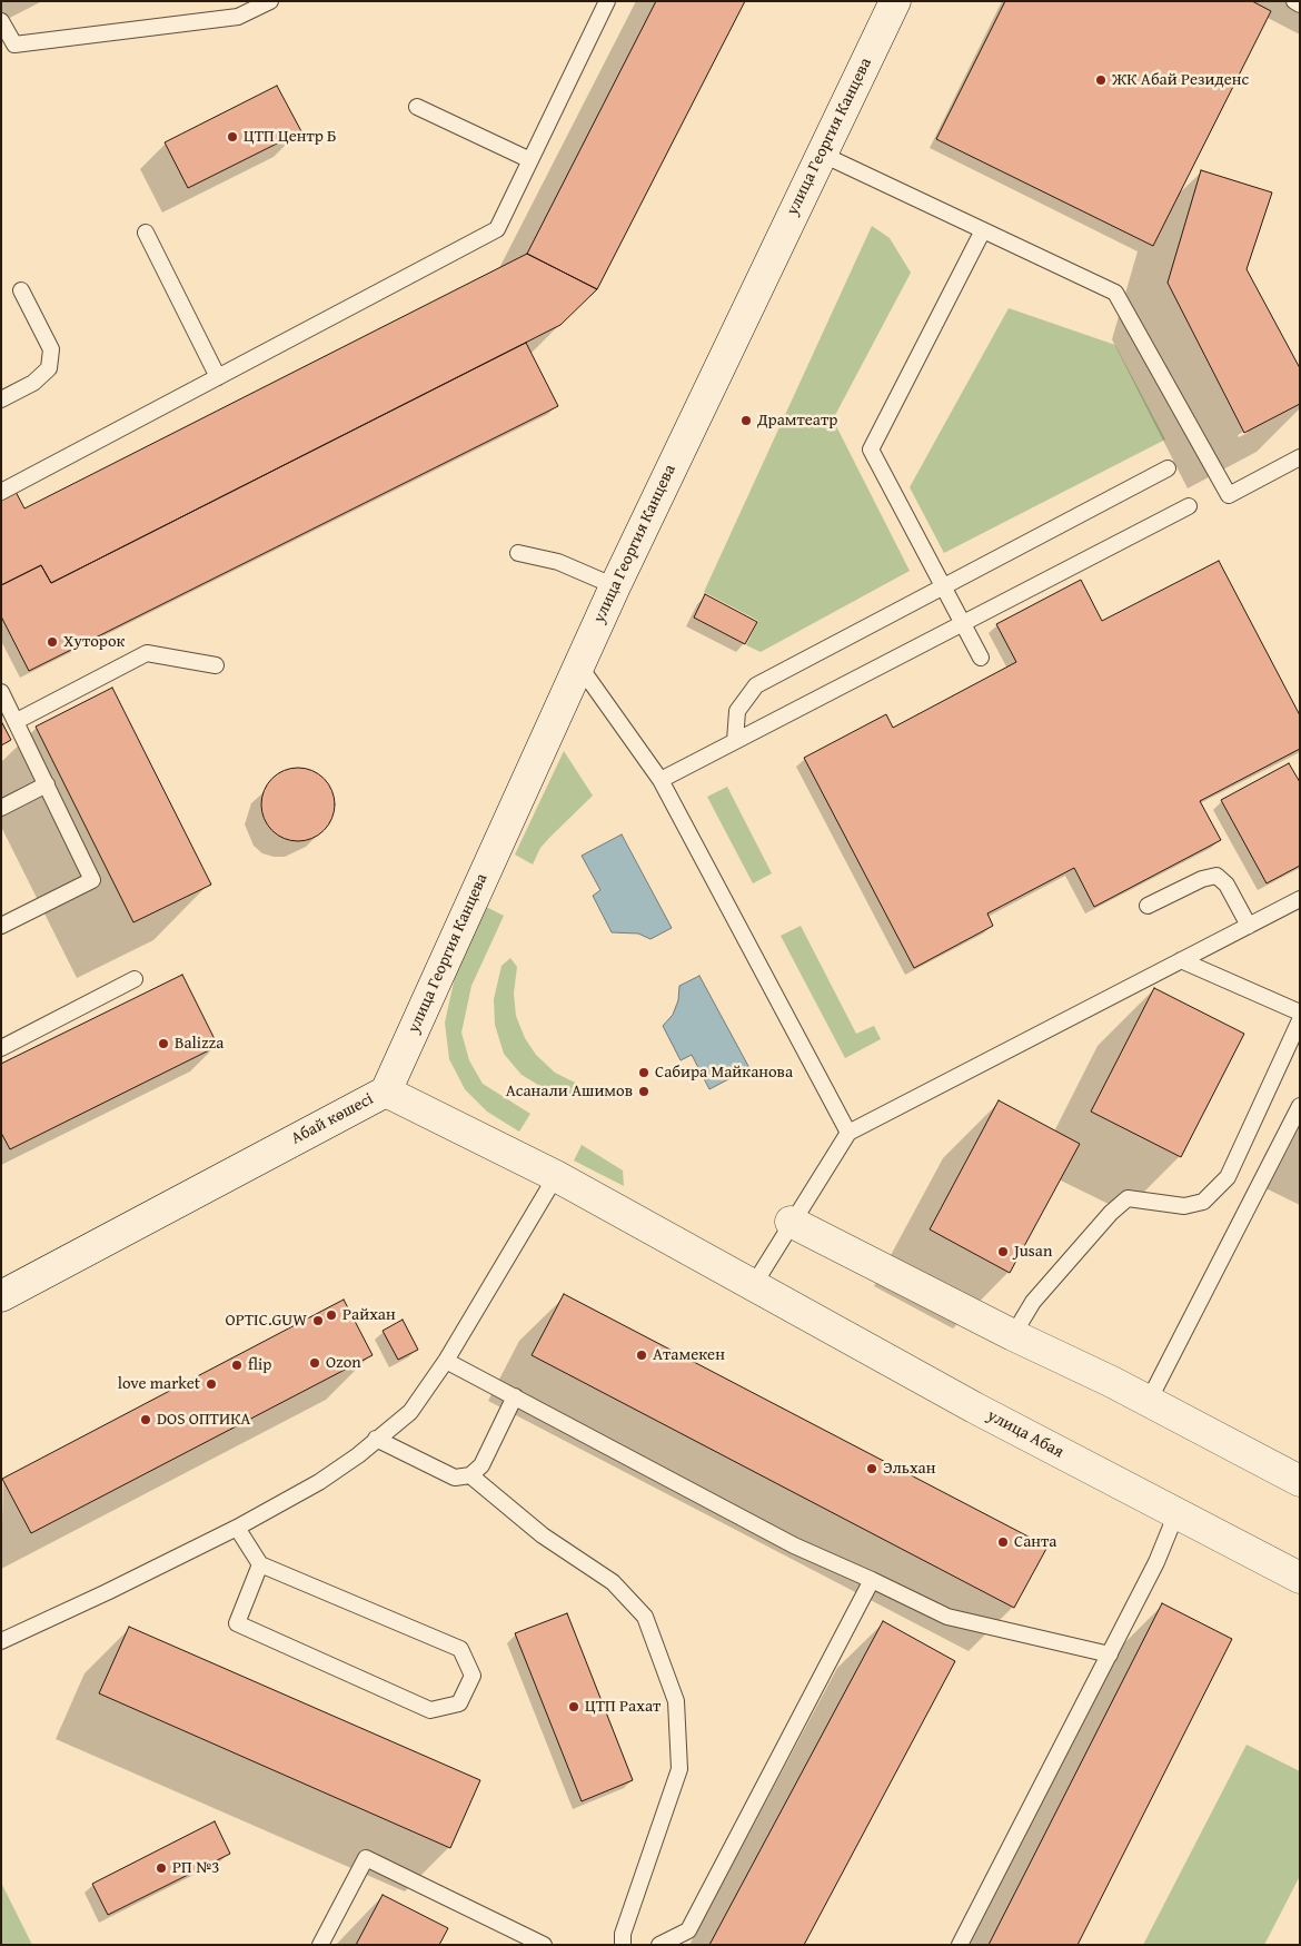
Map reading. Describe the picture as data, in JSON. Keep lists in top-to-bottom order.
{
  "streets": {
    "street": ["улица Георгия Канцева", "Абай көшесі", "улица Абая"]
  },
  "crossings": [
    ["улица Георгия Канцева", "Абай көшесі"],
    ["Абай көшесі", "улица Абая"]
  ],
  "places": [
    "ЖК Абай Резиденс",
    "ЦТП Центр Б",
    "Драмтеатр",
    "Хуторок",
    "Balizza",
    "Сабира Майканова",
    "Асанали Ашимов",
    "Jusan",
    "Райхан",
    "OPTIC.GUW",
    "Атамекен",
    "Ozon",
    "flip",
    "love market",
    "DOS ОПТИКА",
    "Эльхан",
    "Санта",
    "ЦТП Рахат",
    "РП №3"
  ]
}
